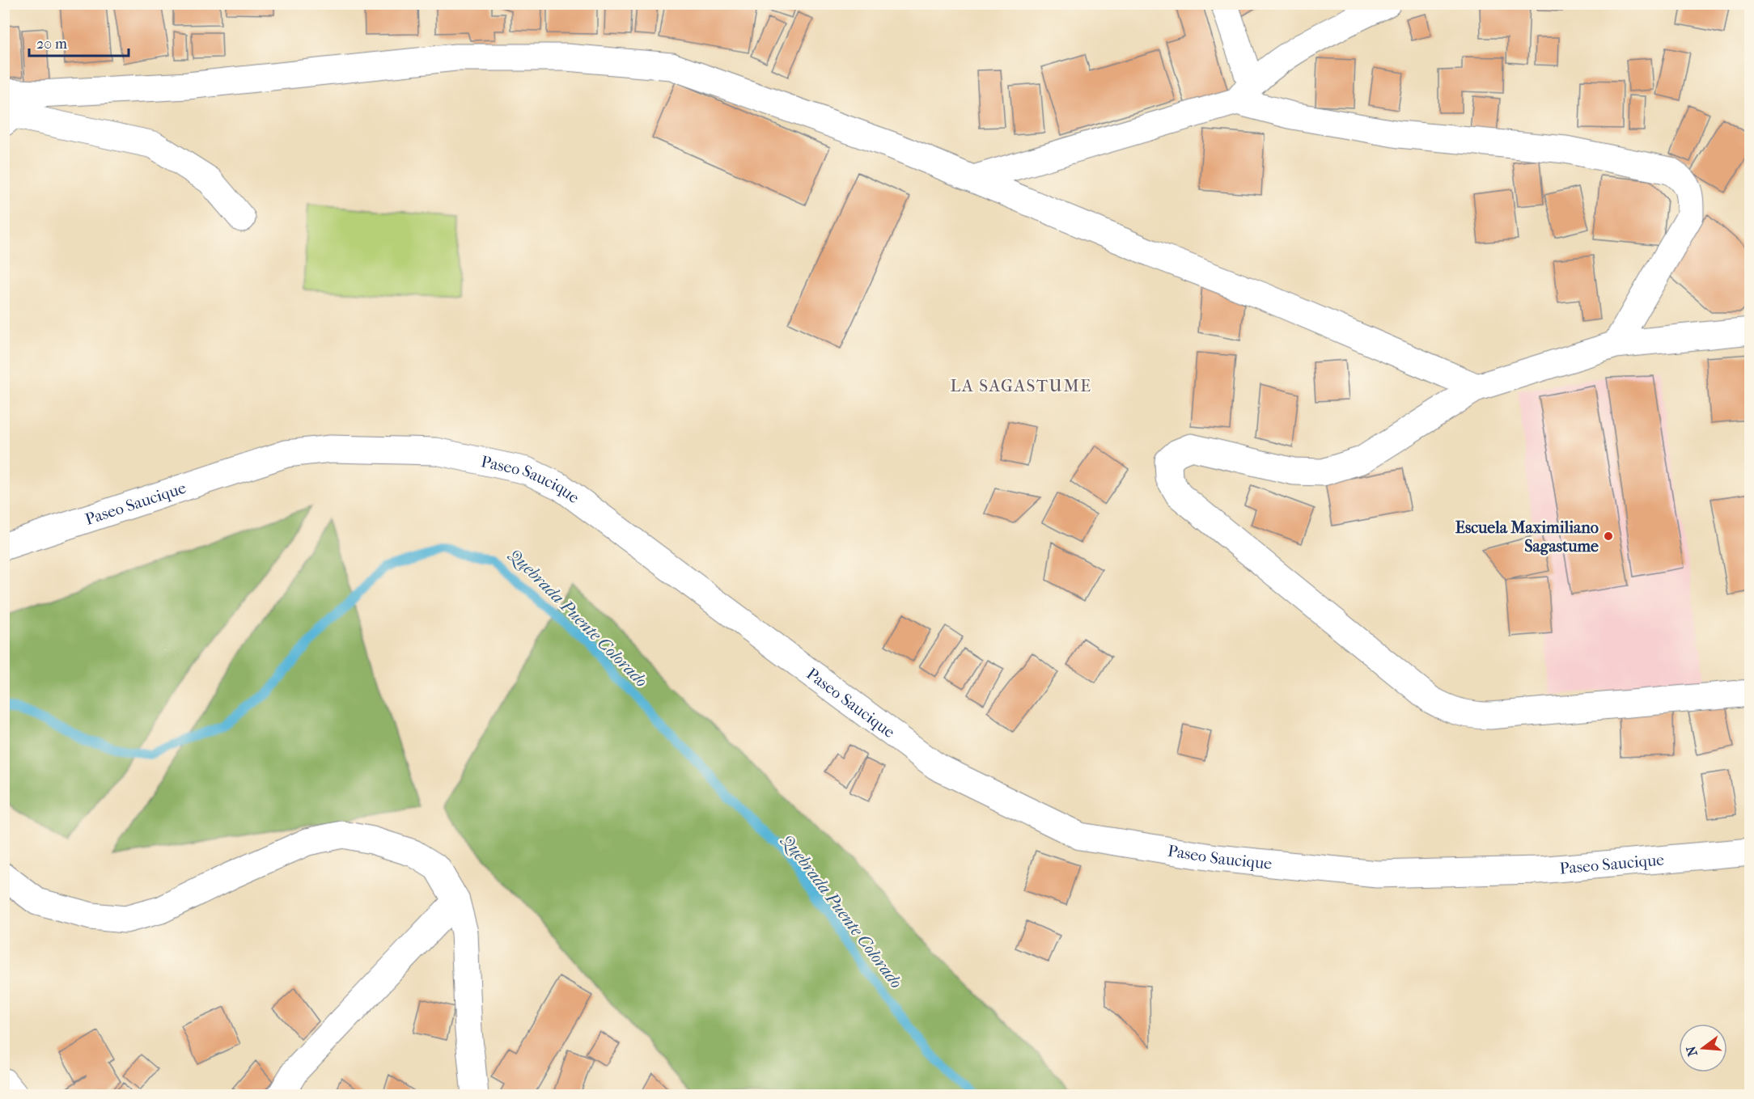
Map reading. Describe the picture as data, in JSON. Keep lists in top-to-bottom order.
{
  "streets": {
    "street": ["Paseo Saucique"]
  },
  "districts": ["LA SAGASTUME"],
  "water": ["Quebrada Puente Colorado"],
  "places": ["Escuela Maximiliano Sagastume"],
  "scale_bar": "20 m",
  "north": "left"
}
